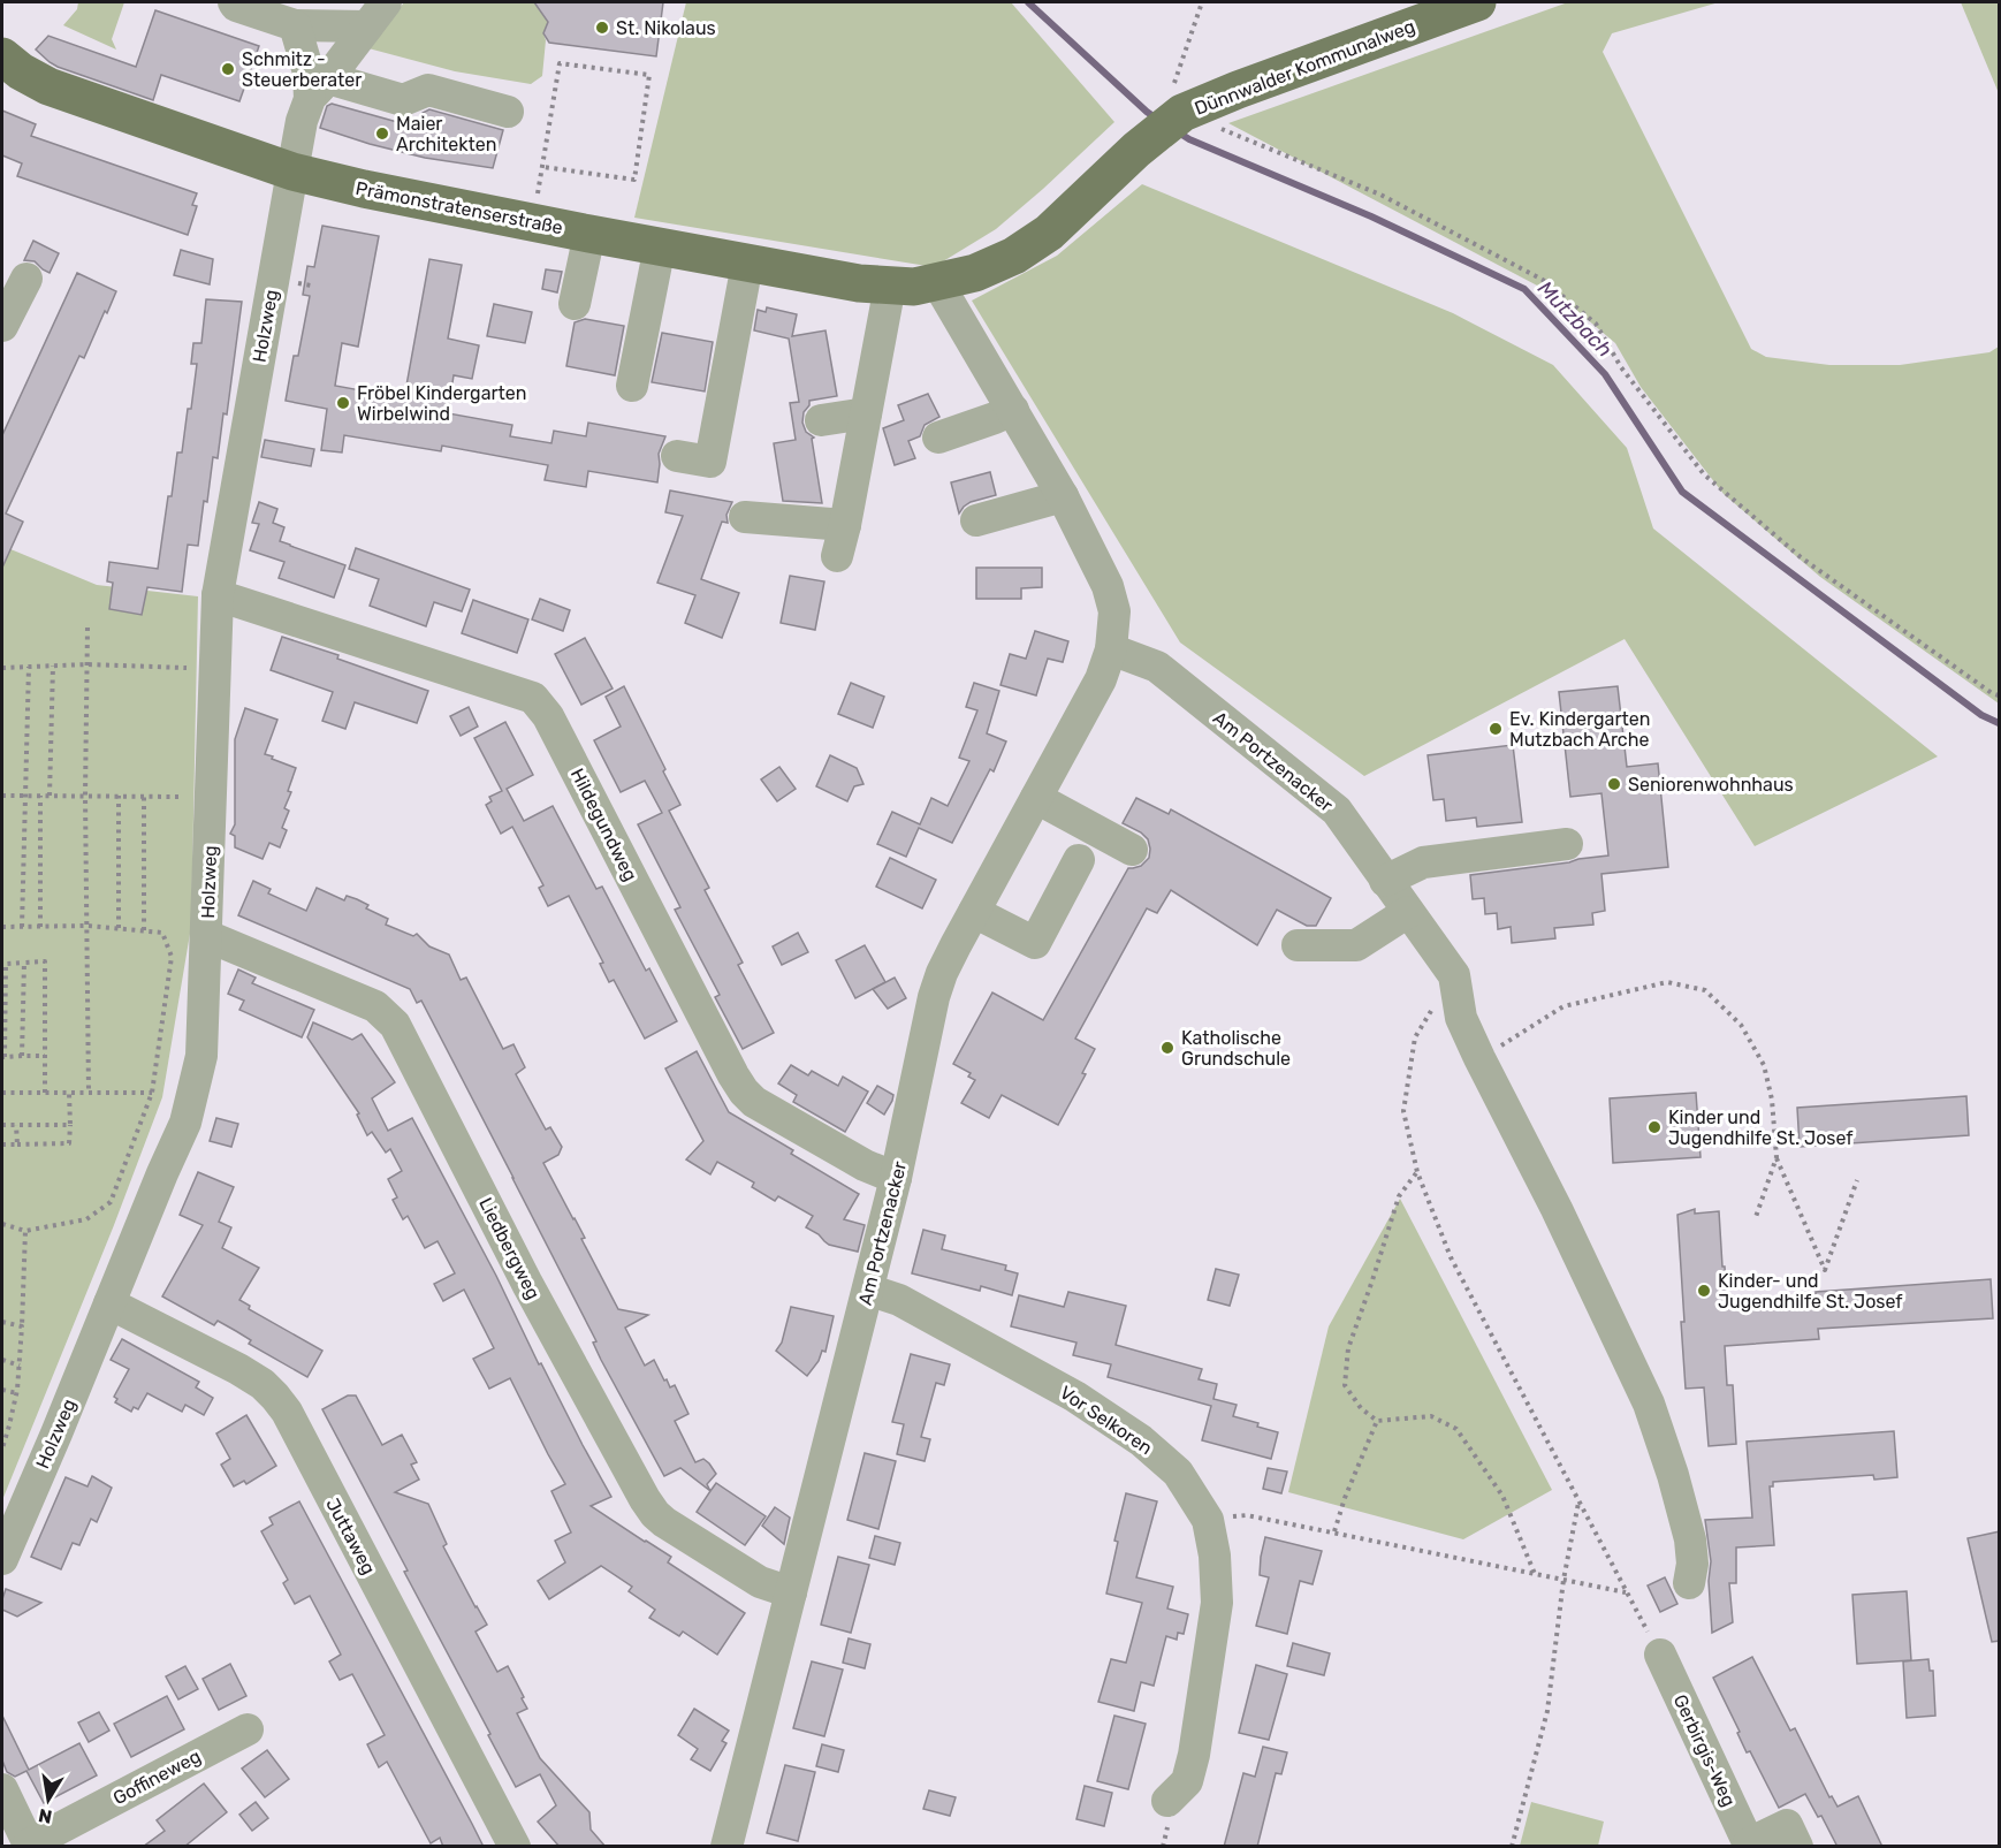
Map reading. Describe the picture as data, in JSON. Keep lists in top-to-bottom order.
{
  "streets": {
    "main road": ["Dünnwalder Kommunalweg", "Prämonstratenserstraße"],
    "street": [
      "Holzweg",
      "Am Portzenacker",
      "Hildegundweg",
      "Liedbergweg",
      "Vor Selkoren",
      "Juttaweg",
      "Gerbirgis-Weg",
      "Goffineweg"
    ]
  },
  "crossings": [
    ["Dünnwalder Kommunalweg", "Prämonstratenserstraße"],
    ["Dünnwalder Kommunalweg", "Am Portzenacker"],
    ["Prämonstratenserstraße", "Holzweg"],
    ["Prämonstratenserstraße", "Am Portzenacker"],
    ["Holzweg", "Hildegundweg"],
    ["Holzweg", "Liedbergweg"],
    ["Holzweg", "Juttaweg"],
    ["Am Portzenacker", "Hildegundweg"],
    ["Am Portzenacker", "Liedbergweg"],
    ["Am Portzenacker", "Vor Selkoren"]
  ],
  "water": ["Mutzbach"],
  "places": [
    "St. Nikolaus",
    "Schmitz - Steuerberater",
    "Maier Architekten",
    "Fröbel Kindergarten Wirbelwind",
    "Ev. Kindergarten Mutzbach Arche",
    "Seniorenwohnhaus",
    "Katholische Grundschule",
    "Kinder und Jugendhilfe St. Josef",
    "Kinder- und Jugendhilfe St. Josef"
  ],
  "north": "bottom"
}
